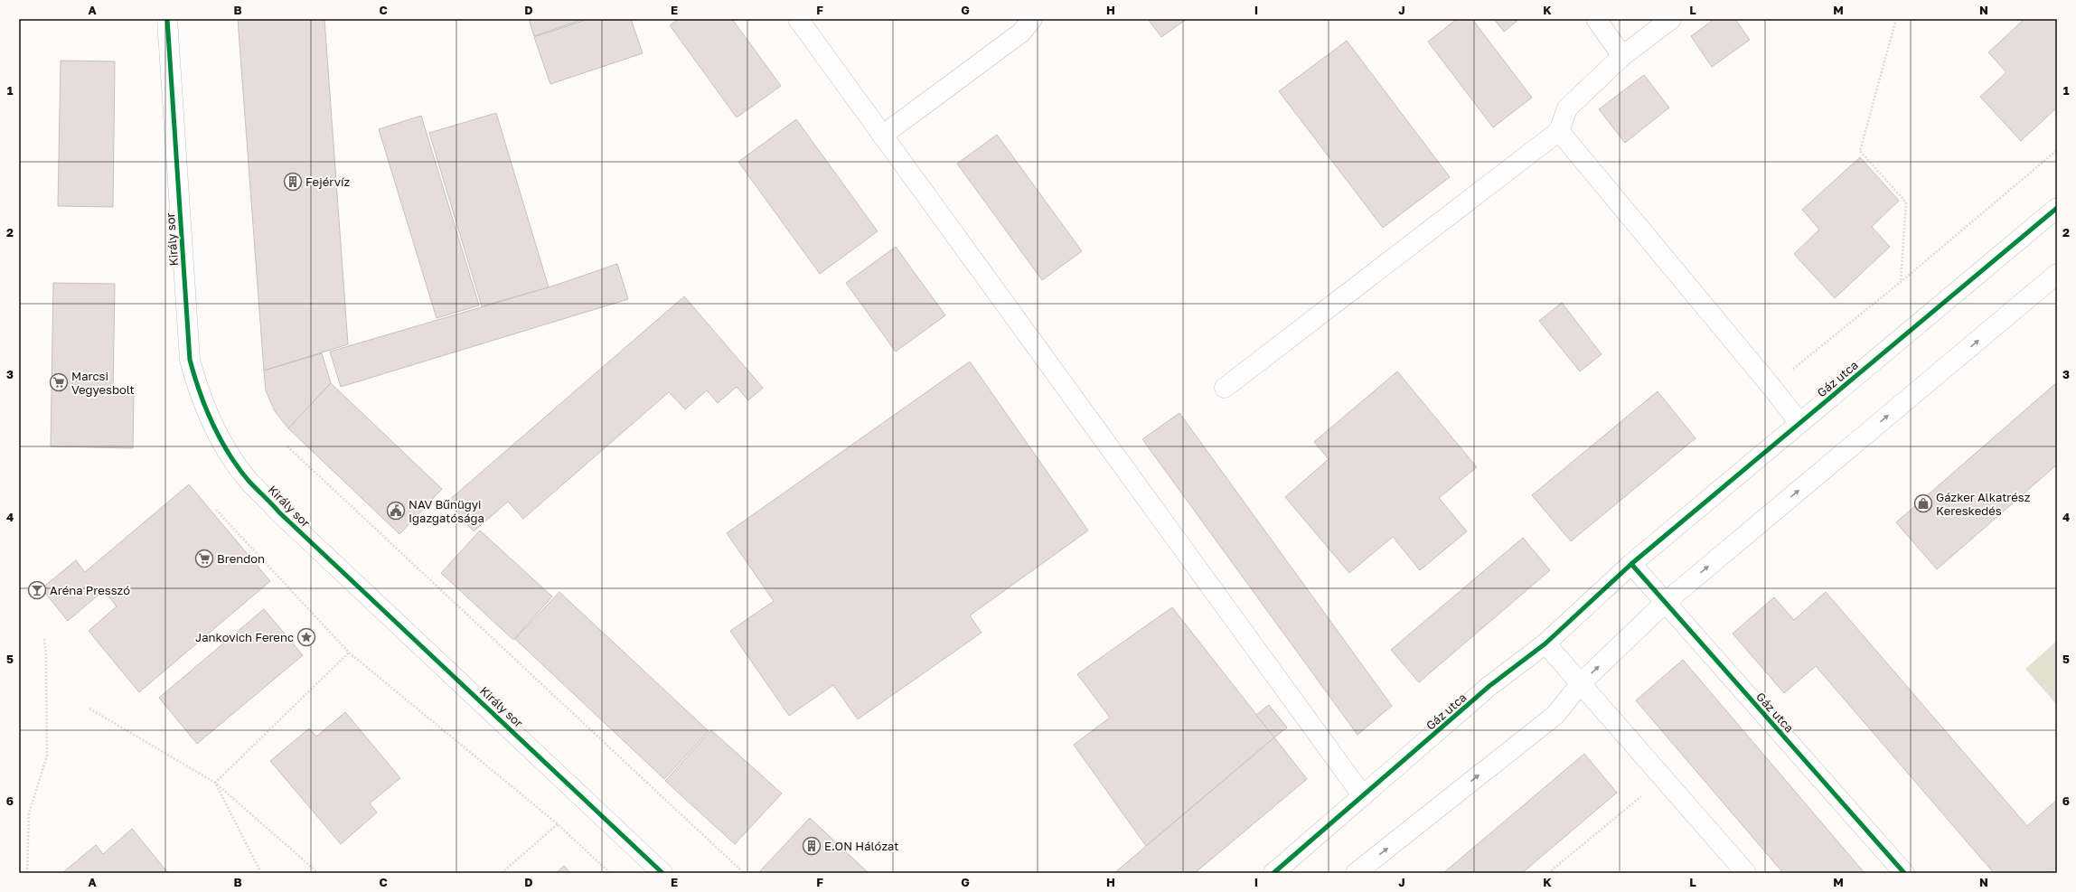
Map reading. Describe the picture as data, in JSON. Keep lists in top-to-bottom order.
{
  "streets": {
    "street": ["Király sor", "Gáz utca"]
  },
  "places": {
    "building": ["Fejérvíz", "E.ON Hálózat"],
    "supermarket": ["Marcsi Vegyesbolt", "Brendon"],
    "shop": ["Gázker Alkatrész Kereskedés"],
    "public building": ["NAV Bűnügyi Igazgatósága"],
    "bar": ["Aréna Presszó"],
    "place": ["Jankovich Ferenc"]
  },
  "grid": {
    "columns": [
      "A",
      "B",
      "C",
      "D",
      "E",
      "F",
      "G",
      "H",
      "I",
      "J",
      "K",
      "L",
      "M",
      "N"
    ],
    "rows": [
      "1",
      "2",
      "3",
      "4",
      "5",
      "6"
    ]
  }
}
